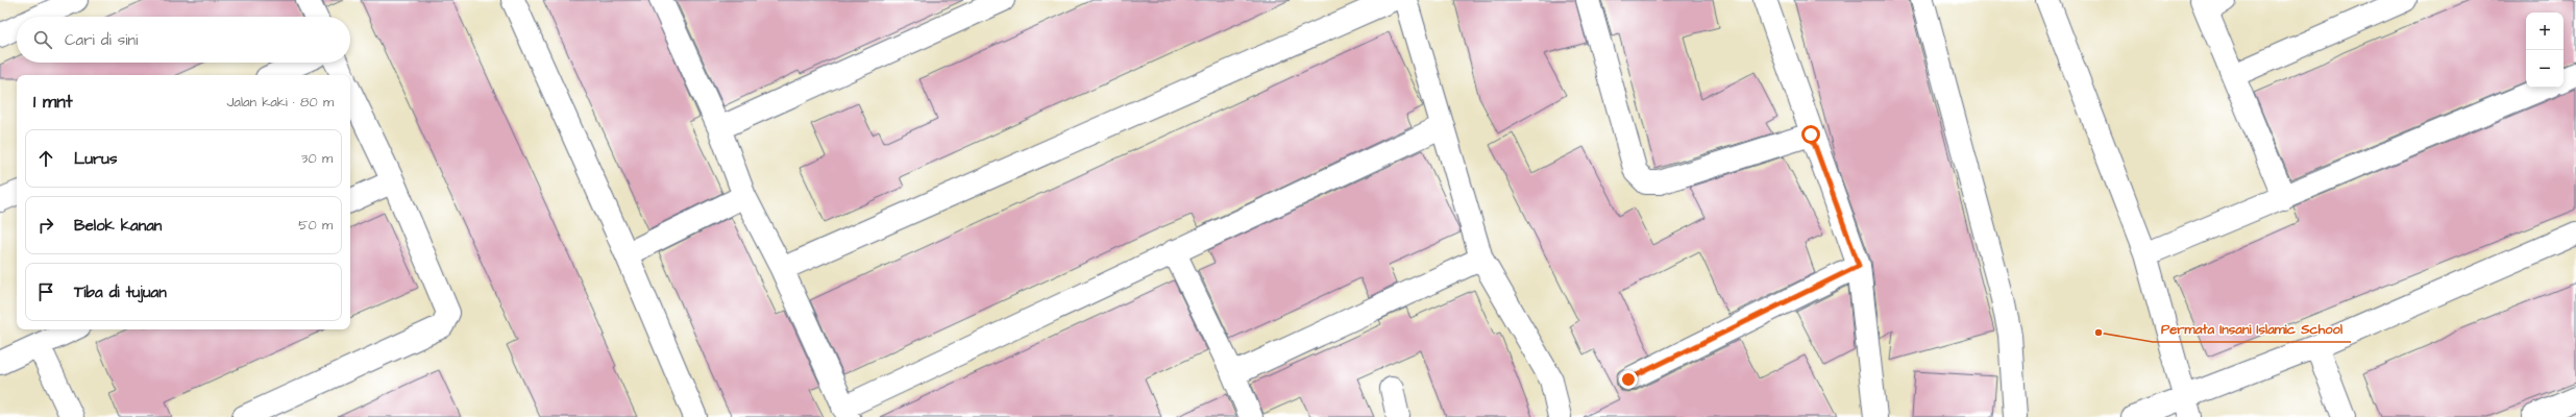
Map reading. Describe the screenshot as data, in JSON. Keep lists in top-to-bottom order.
{
  "places": ["Permata Insani Islamic School"],
  "page": {
    "map_buttons": ["+", "−"],
    "search": "Cari di sini",
    "heading": ["1 mnt", "Jalan kaki · 80 m"],
    "list": [
      ["Lurus", "30 m"],
      ["Belok kanan", "50 m"],
      "Tiba di tujuan"
    ]
  }
}
